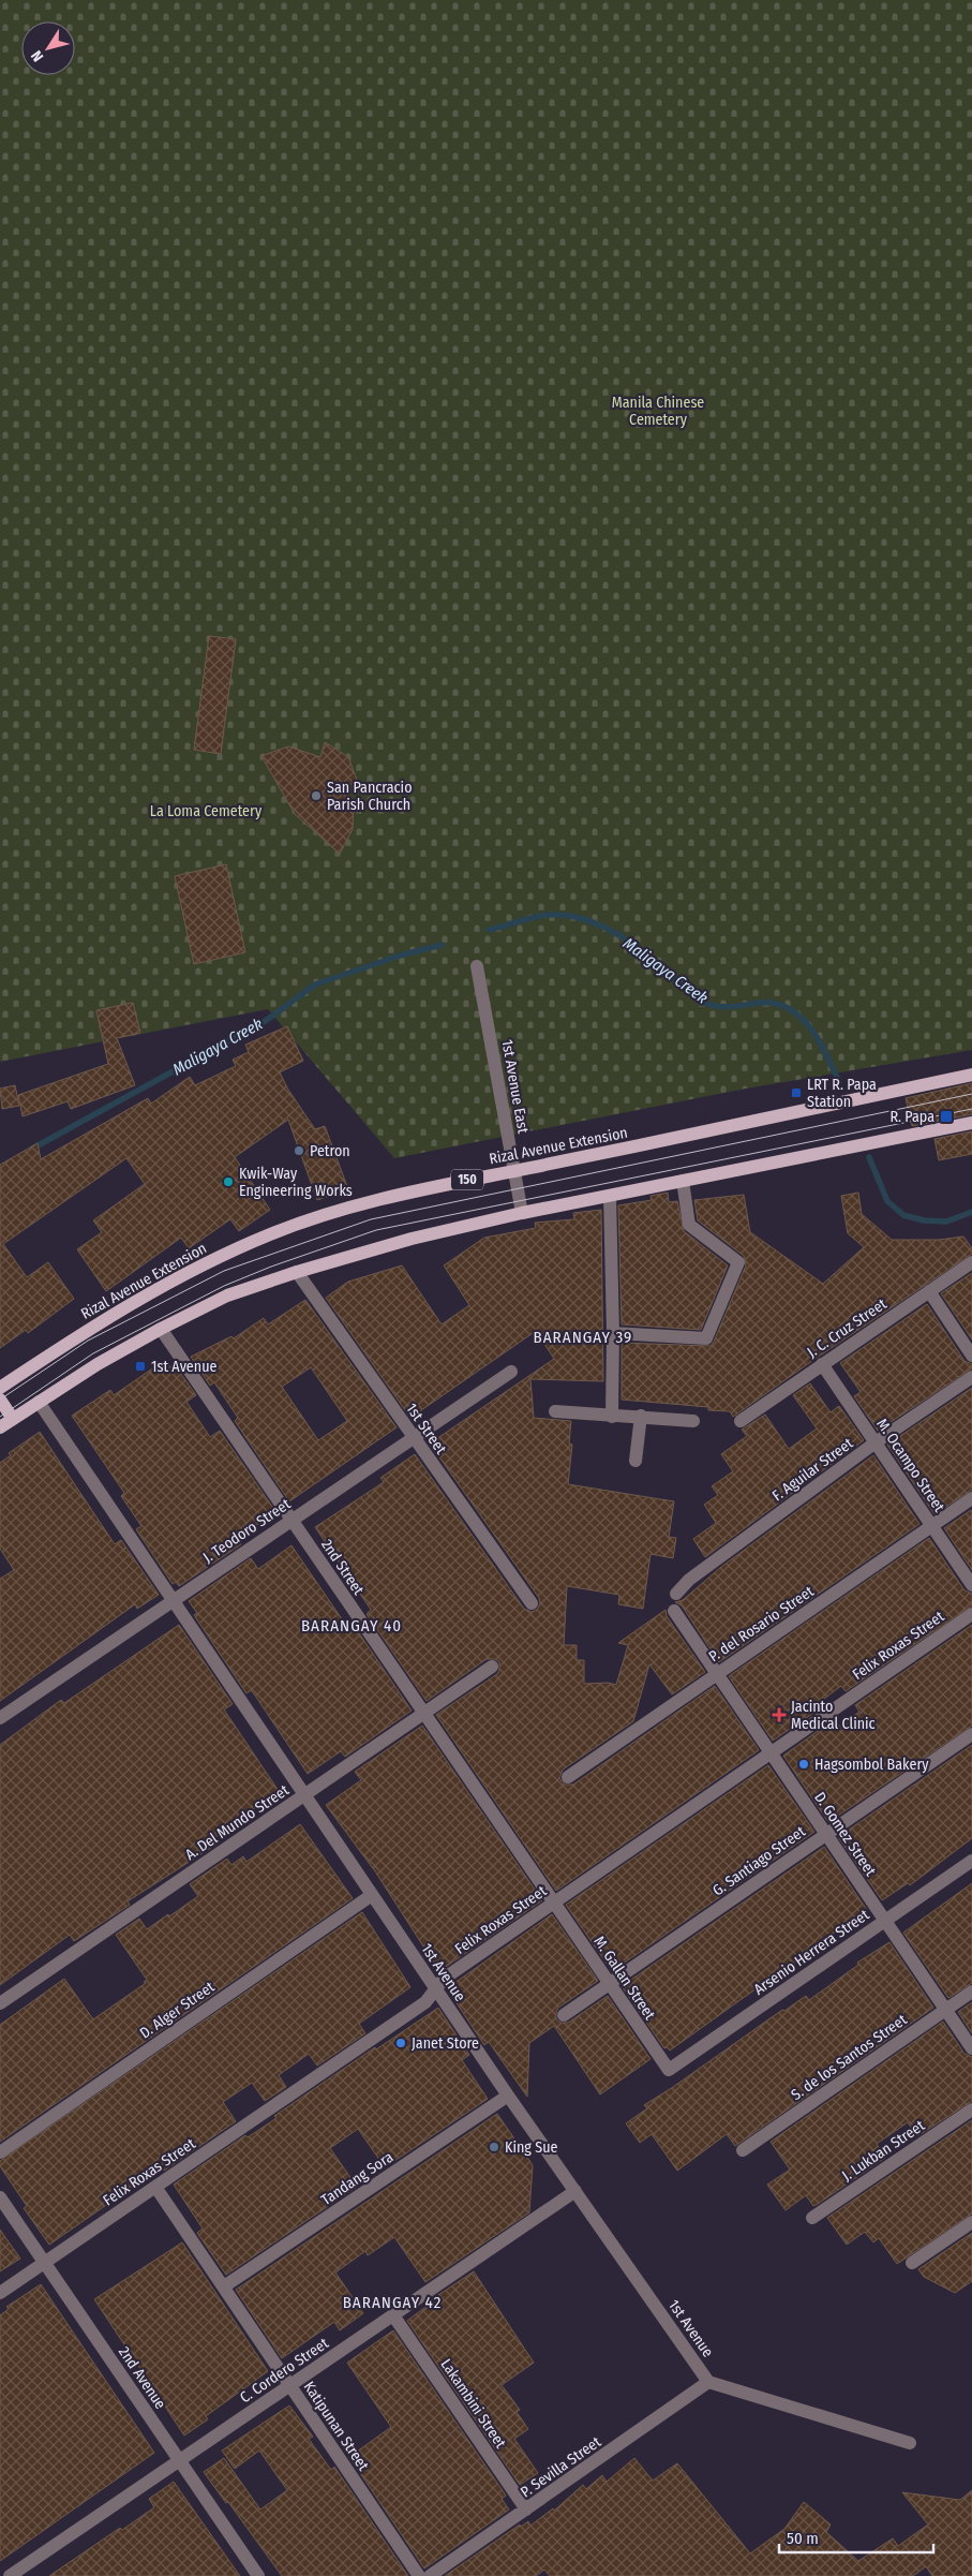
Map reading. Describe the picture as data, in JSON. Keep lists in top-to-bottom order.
{
  "streets": {
    "main road": ["Rizal Avenue Extension", "150"],
    "street": [
      "1st Avenue East",
      "J. C. Cruz Street",
      "1st Street",
      "M. Ocampo Street",
      "F. Aguilar Street",
      "J. Teodoro Street",
      "2nd Street",
      "P. del Rosario Street",
      "Felix Roxas Street",
      "A. Del Mundo Street",
      "D. Gomez Street",
      "G. Santiago Street",
      "Arsenio Herrera Street",
      "1st Avenue",
      "M. Gallan Street",
      "D. Alger Street",
      "S. de los Santos Street",
      "J. Lukban Street",
      "Tandang Sora",
      "C. Cordero Street",
      "2nd Avenue",
      "Lakambini Street",
      "Katipunan Street",
      "P. Sevilla Street"
    ]
  },
  "crossings": [
    ["1st Avenue East", "Rizal Avenue Extension"],
    ["J. C. Cruz Street", "M. Ocampo Street"],
    ["1st Street", "J. Teodoro Street"],
    ["M. Ocampo Street", "F. Aguilar Street"],
    ["M. Ocampo Street", "P. del Rosario Street"],
    ["J. Teodoro Street", "2nd Street"],
    ["J. Teodoro Street", "1st Avenue"],
    ["2nd Street", "Felix Roxas Street"],
    ["2nd Street", "A. Del Mundo Street"],
    ["2nd Street", "M. Gallan Street"],
    ["P. del Rosario Street", "D. Gomez Street"],
    ["Felix Roxas Street", "D. Gomez Street"],
    ["Felix Roxas Street", "1st Avenue"],
    ["Felix Roxas Street", "M. Gallan Street"],
    ["Felix Roxas Street", "2nd Avenue"],
    ["Felix Roxas Street", "Katipunan Street"],
    ["A. Del Mundo Street", "1st Avenue"],
    ["D. Gomez Street", "G. Santiago Street"],
    ["D. Gomez Street", "Arsenio Herrera Street"],
    ["D. Gomez Street", "S. de los Santos Street"],
    ["G. Santiago Street", "M. Gallan Street"],
    ["Arsenio Herrera Street", "M. Gallan Street"],
    ["1st Avenue", "D. Alger Street"],
    ["1st Avenue", "Tandang Sora"],
    ["1st Avenue", "C. Cordero Street"],
    ["1st Avenue", "P. Sevilla Street"],
    ["Tandang Sora", "Katipunan Street"],
    ["C. Cordero Street", "2nd Avenue"],
    ["C. Cordero Street", "Lakambini Street"],
    ["C. Cordero Street", "Katipunan Street"],
    ["Lakambini Street", "P. Sevilla Street"]
  ],
  "districts": ["BARANGAY 39", "BARANGAY 40", "BARANGAY 42"],
  "water": ["Maligaya Creek"],
  "parks": ["Manila Chinese Cemetery", "La Loma Cemetery"],
  "places": {
    "other": [
      "San Pancracio Parish Church",
      "Petron",
      "Kwik-Way Engineering Works",
      "Hagsombol Bakery",
      "Janet Store",
      "King Sue"
    ],
    "transit": ["LRT R. Papa Station", "R. Papa", "1st Avenue"],
    "health": ["Jacinto Medical Clinic"]
  },
  "scale_bar": "50 m",
  "north": "bottom left"
}
